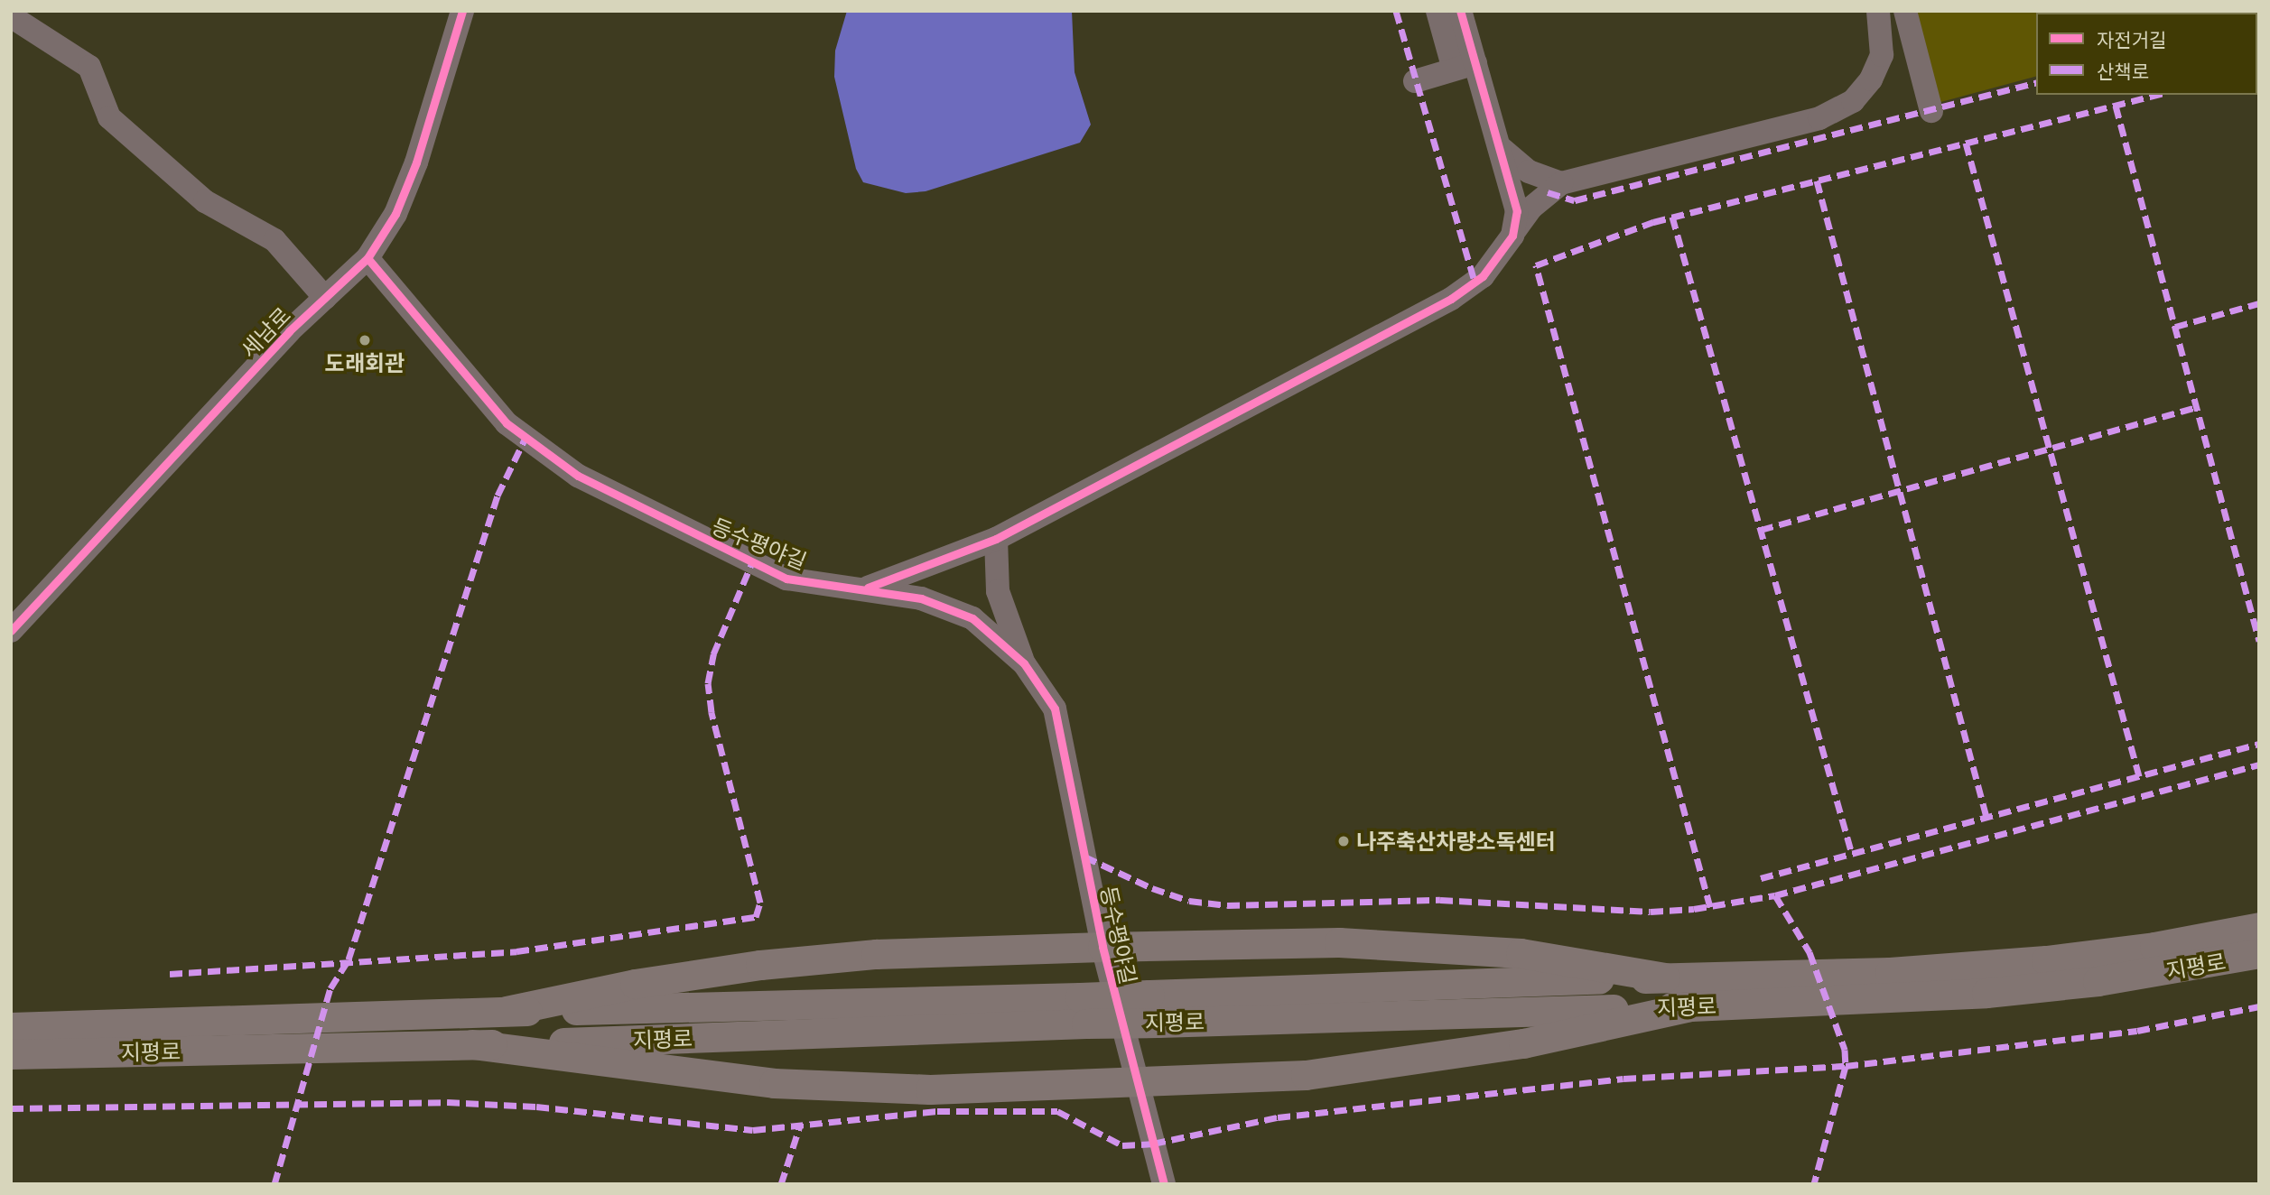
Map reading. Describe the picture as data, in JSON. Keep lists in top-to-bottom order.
{
  "streets": {
    "main road": ["지평로"],
    "street": ["세남로", "등수평야길"]
  },
  "crossings": [
    ["세남로", "등수평야길"]
  ],
  "places": ["도래회관", "나주축산차량소독센터"],
  "legend": ["자전거길", "산책로"]
}
